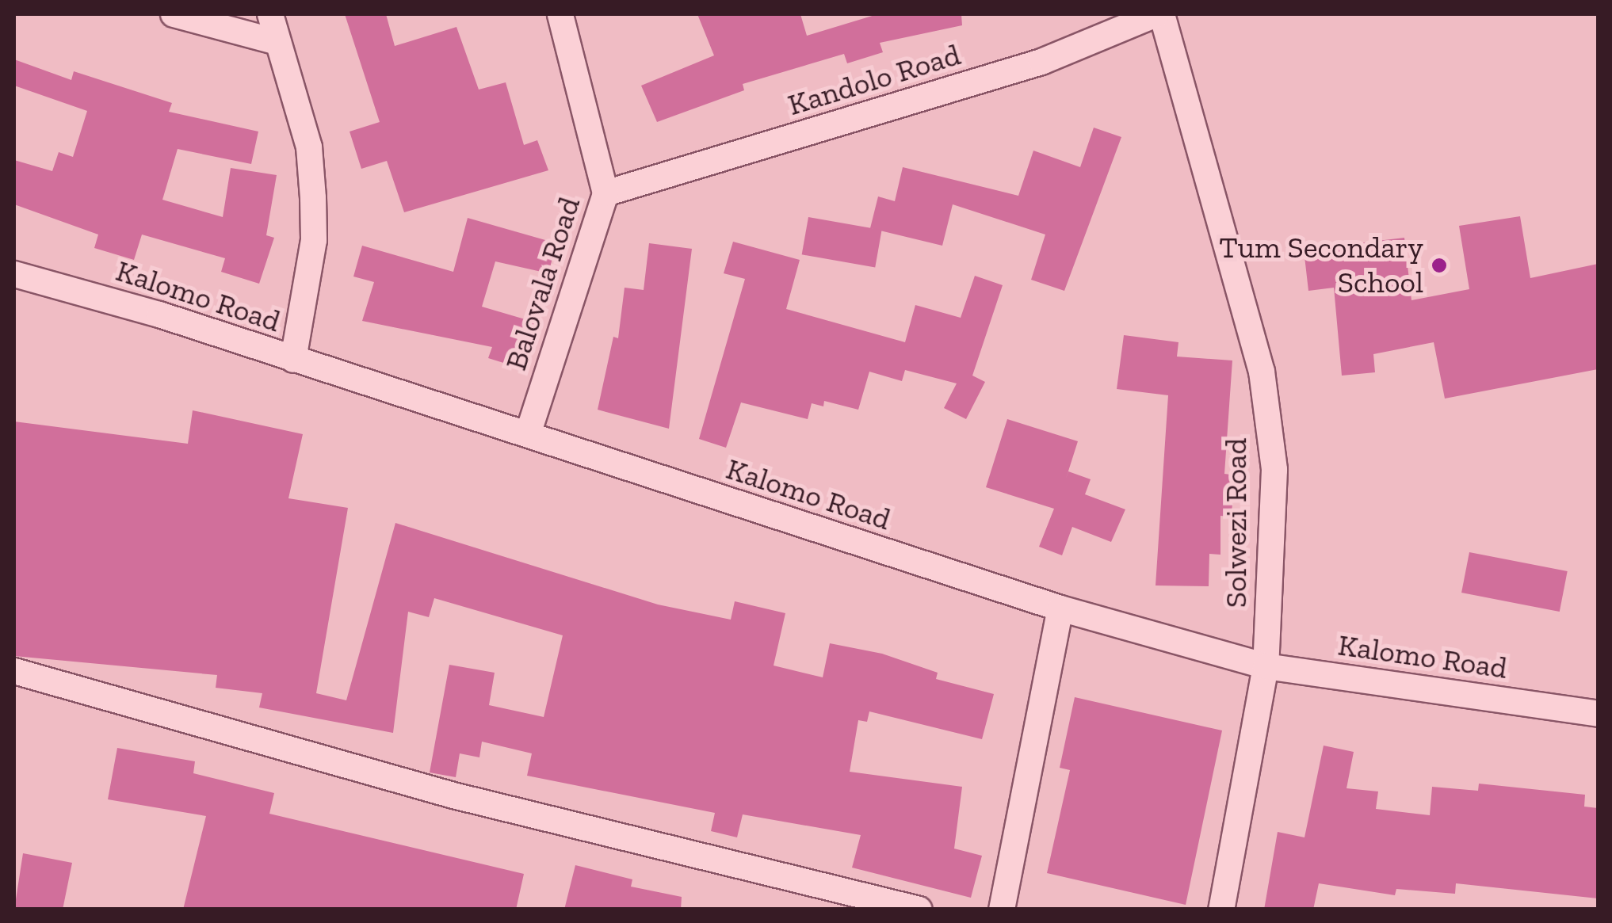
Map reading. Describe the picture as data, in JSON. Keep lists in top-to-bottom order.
{
  "streets": {
    "street": [
      "Kandolo Road",
      "Balovala Road",
      "Kalomo Road",
      "Solwezi Road"
    ]
  },
  "crossings": [
    ["Kandolo Road", "Balovala Road"],
    ["Kandolo Road", "Solwezi Road"],
    ["Balovala Road", "Kalomo Road"],
    ["Kalomo Road", "Solwezi Road"]
  ],
  "places": ["Tum Secondary School"]
}
